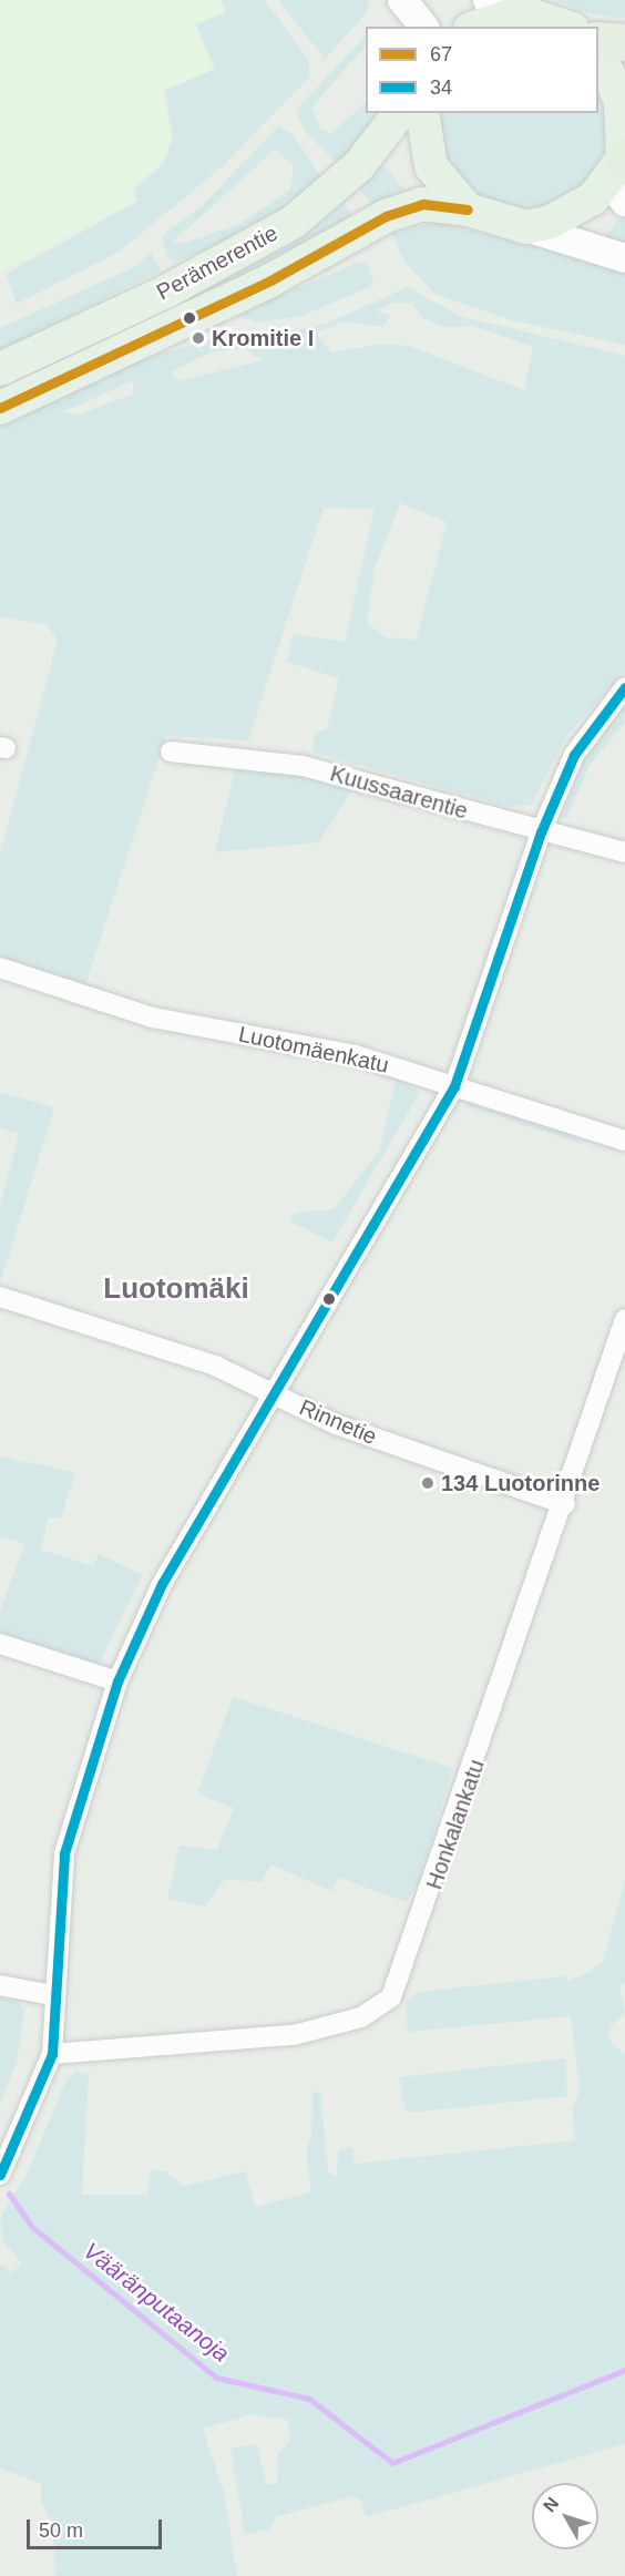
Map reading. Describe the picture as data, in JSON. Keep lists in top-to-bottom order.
{
  "streets": {
    "highway": ["Perämerentie"],
    "street": [
      "Kuussaarentie",
      "Luotomäenkatu",
      "Rinnetie",
      "Honkalankatu"
    ]
  },
  "crossings": [
    ["Rinnetie", "Honkalankatu"]
  ],
  "districts": ["Luotomäki"],
  "water": ["Vääränputaanoja"],
  "places": ["Kromitie I", "134 Luotorinne"],
  "lines": ["transit line 67", "transit line 34"],
  "legend": ["67", "34"],
  "scale_bar": "50 m",
  "north": "top left"
}
